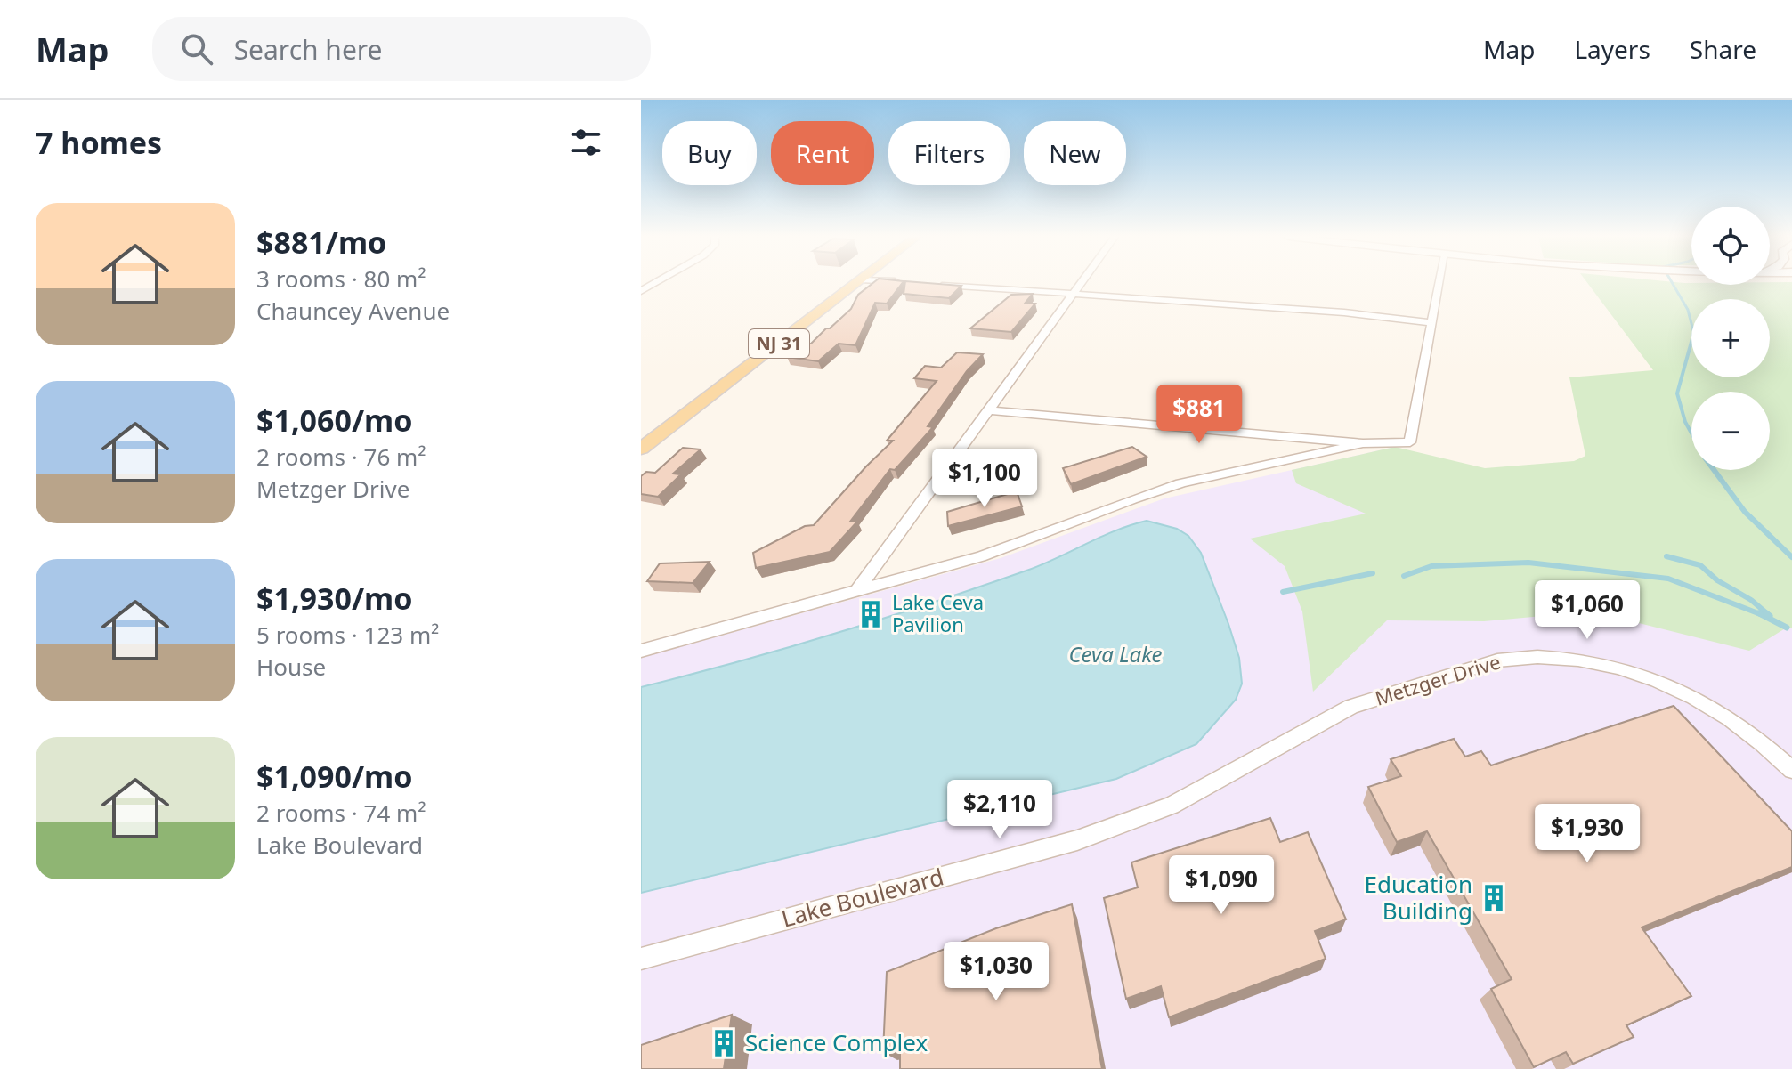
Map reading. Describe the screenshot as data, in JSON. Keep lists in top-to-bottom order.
{
  "streets": {
    "main road": ["NJ 31"],
    "street": ["Metzger Drive", "Lake Boulevard"]
  },
  "crossings": [
    ["Metzger Drive", "Lake Boulevard"]
  ],
  "water": ["Ceva Lake"],
  "places": {
    "building": ["Lake Ceva Pavilion", "Education Building", "Science Complex"]
  },
  "page": {
    "header": "Map",
    "search": "Search here",
    "nav": ["Map", "Layers", "Share"],
    "heading": "7 homes",
    "chip": [
      "Buy",
      "Rent",
      "Filters",
      "New"
    ],
    "list": [
      {
        "name": "$881/mo",
        "note": "3 rooms · 80 m² · Chauncey Avenue"
      },
      {
        "name": "$1,060/mo",
        "note": "2 rooms · 76 m² · Metzger Drive"
      },
      {
        "name": "$1,930/mo",
        "note": "5 rooms · 123 m² · House"
      },
      {
        "name": "$1,090/mo",
        "note": "2 rooms · 74 m² · Lake Boulevard"
      }
    ],
    "map_buttons": ["+", "−"],
    "price": [
      "$881",
      "$1,100",
      "$1,060",
      "$2,110",
      "$1,930",
      "$1,090",
      "$1,030"
    ]
  }
}
